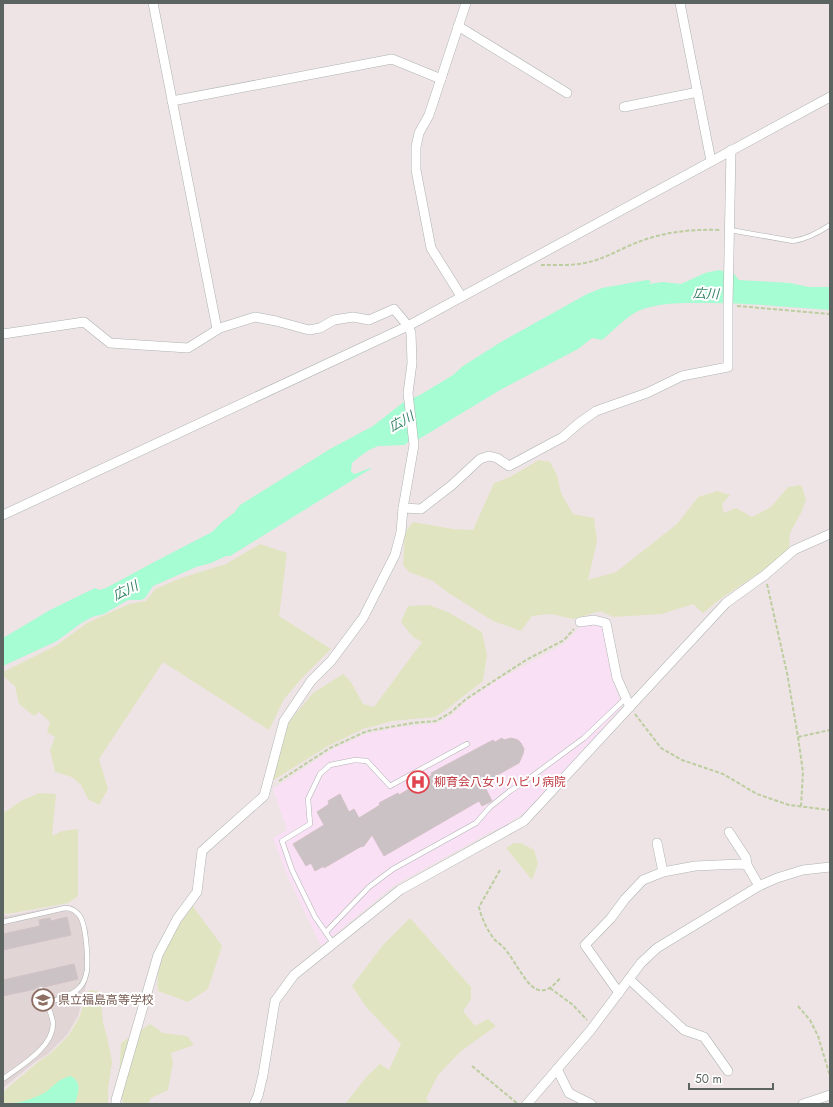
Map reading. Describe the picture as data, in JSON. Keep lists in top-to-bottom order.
{
  "water": ["広川"],
  "places": {
    "hospital": ["柳育会八女リハビリ病院"],
    "school or university": ["県立福島高等学校"]
  },
  "scale_bar": "50 m"
}
